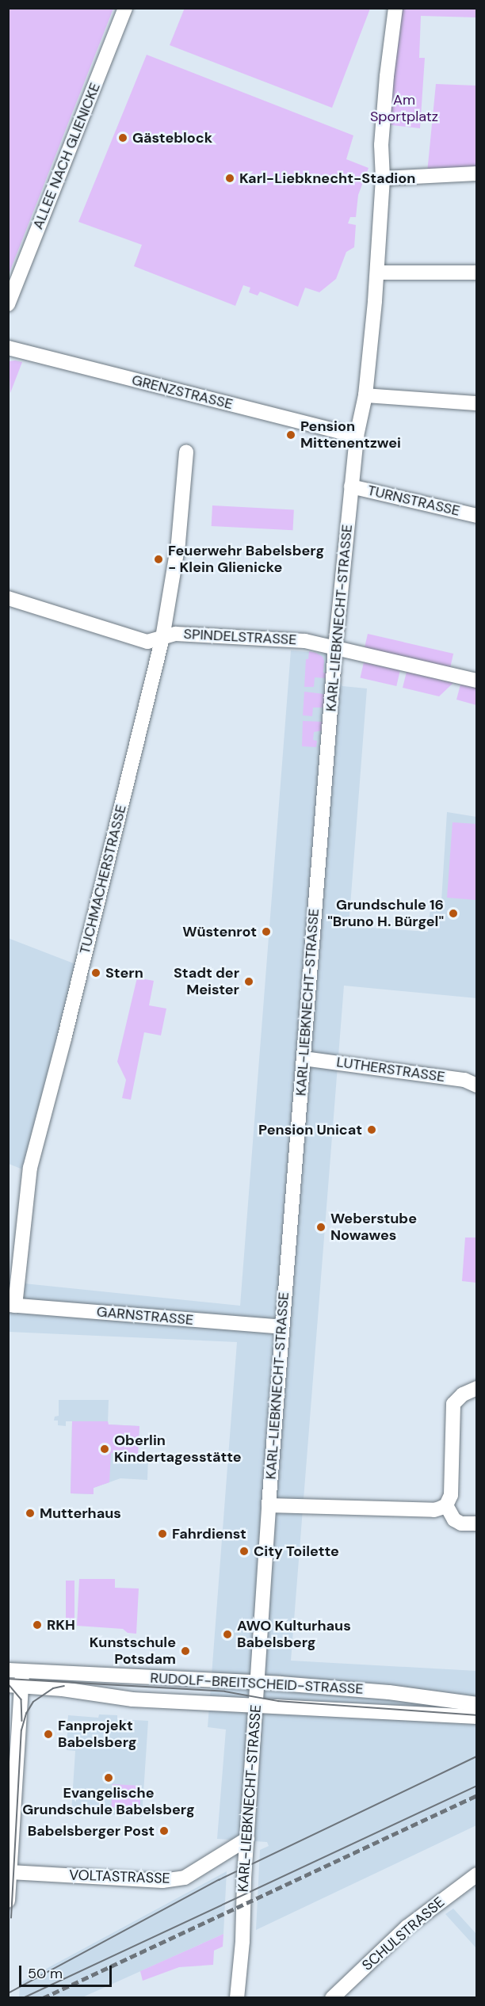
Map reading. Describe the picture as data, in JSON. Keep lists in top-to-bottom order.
{
  "streets": {
    "street": [
      "ALLEE NACH GLIENICKE",
      "GRENZSTRASSE",
      "TURNSTRASSE",
      "KARL-LIEBKNECHT-STRASSE",
      "SPINDELSTRASSE",
      "TUCHMACHERSTRASSE",
      "LUTHERSTRASSE",
      "GARNSTRASSE",
      "RUDOLF-BREITSCHEID-STRASSE",
      "VOLTASTRASSE",
      "SCHULSTRASSE"
    ]
  },
  "crossings": [
    ["GRENZSTRASSE", "KARL-LIEBKNECHT-STRASSE"],
    ["TURNSTRASSE", "KARL-LIEBKNECHT-STRASSE"],
    ["KARL-LIEBKNECHT-STRASSE", "SPINDELSTRASSE"],
    ["KARL-LIEBKNECHT-STRASSE", "LUTHERSTRASSE"],
    ["KARL-LIEBKNECHT-STRASSE", "GARNSTRASSE"],
    ["KARL-LIEBKNECHT-STRASSE", "RUDOLF-BREITSCHEID-STRASSE"],
    ["KARL-LIEBKNECHT-STRASSE", "VOLTASTRASSE"],
    ["SPINDELSTRASSE", "TUCHMACHERSTRASSE"],
    ["TUCHMACHERSTRASSE", "GARNSTRASSE"]
  ],
  "parks": ["Am Sportplatz"],
  "places": [
    "Gästeblock",
    "Karl-Liebknecht-Stadion",
    "Pension Mittenentzwei",
    "Feuerwehr Babelsberg - Klein Glienicke",
    "Grundschule 16 \"Bruno H. Bürgel\"",
    "Wüstenrot",
    "Stern",
    "Stadt der Meister",
    "Pension Unicat",
    "Weberstube Nowawes",
    "Oberlin Kindertagesstätte",
    "Mutterhaus",
    "Fahrdienst",
    "City Toilette",
    "RKH",
    "AWO Kulturhaus Babelsberg",
    "Kunstschule Potsdam",
    "Fanprojekt Babelsberg",
    "Evangelische Grundschule Babelsberg",
    "Babelsberger Post"
  ],
  "scale_bar": "50 m"
}
